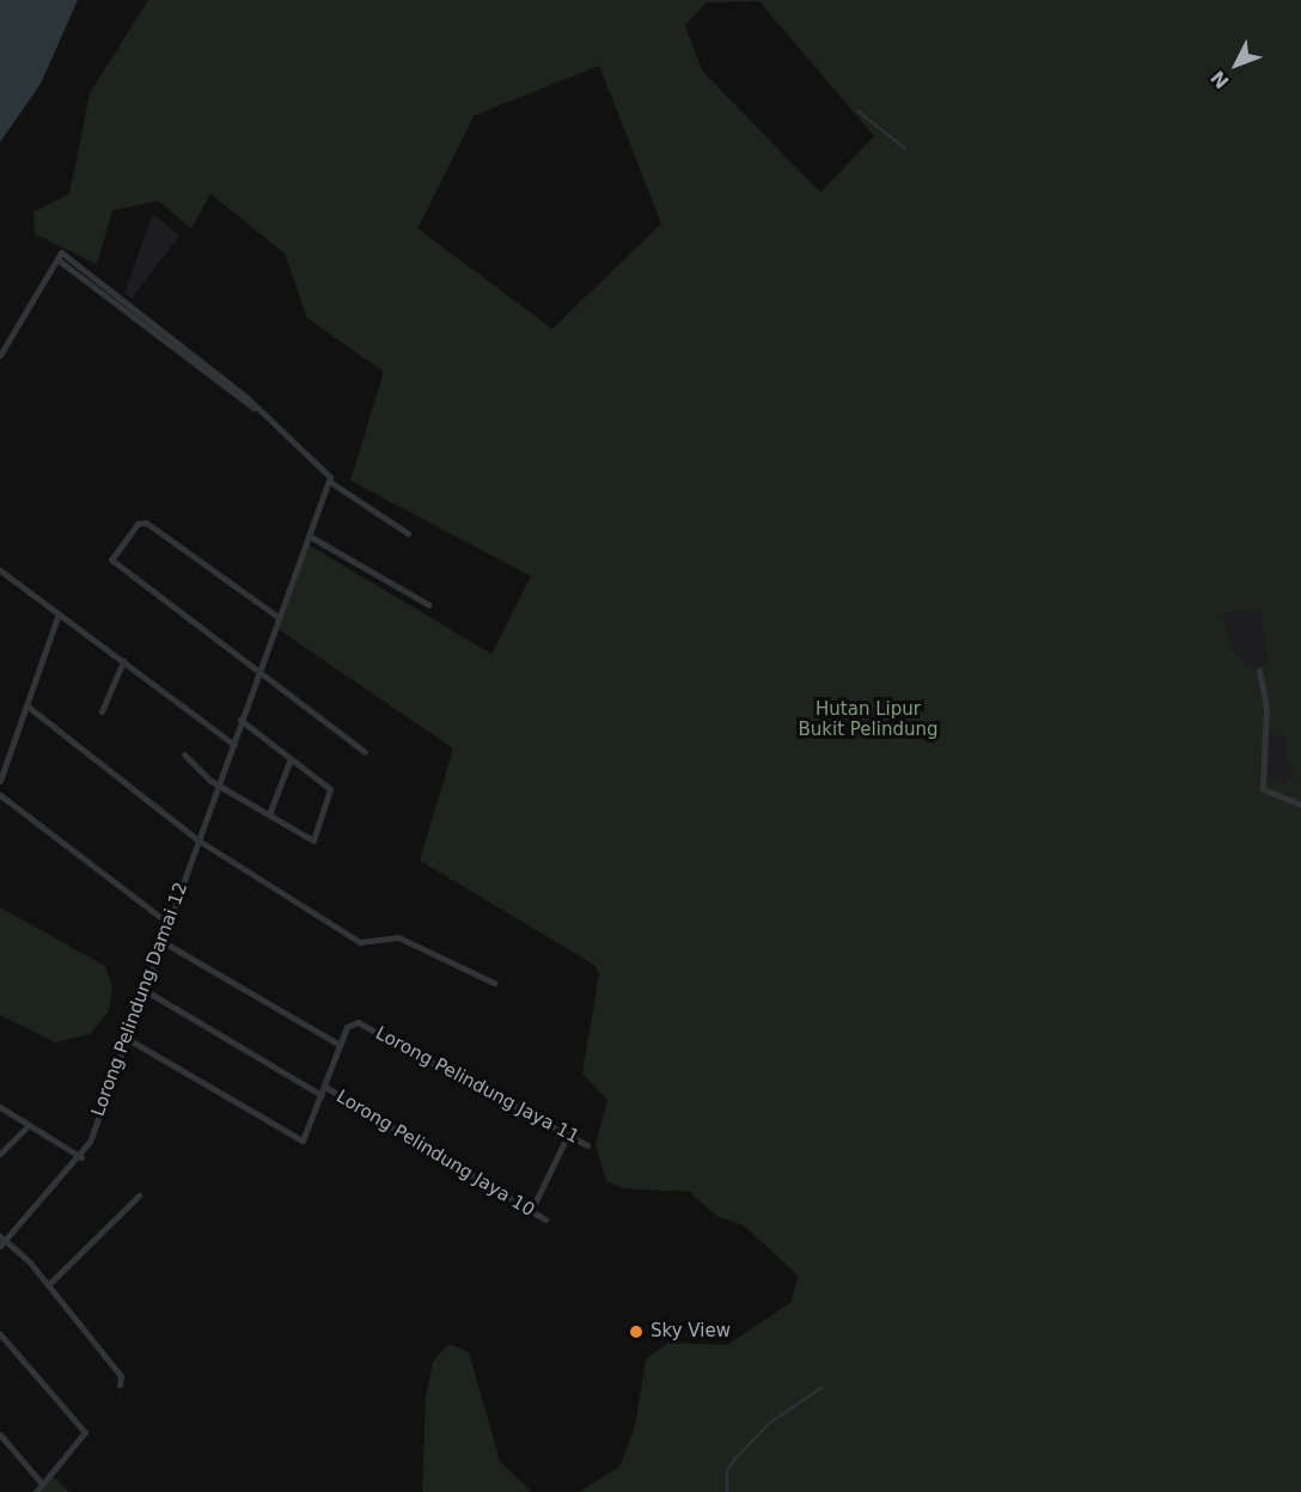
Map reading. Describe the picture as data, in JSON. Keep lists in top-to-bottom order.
{
  "streets": {
    "street": ["Lorong Pelindung Damai 12", "Lorong Pelindung Jaya 11", "Lorong Pelindung Jaya 10"]
  },
  "parks": ["Hutan Lipur Bukit Pelindung"],
  "places": ["Sky View"],
  "north": "bottom left"
}
